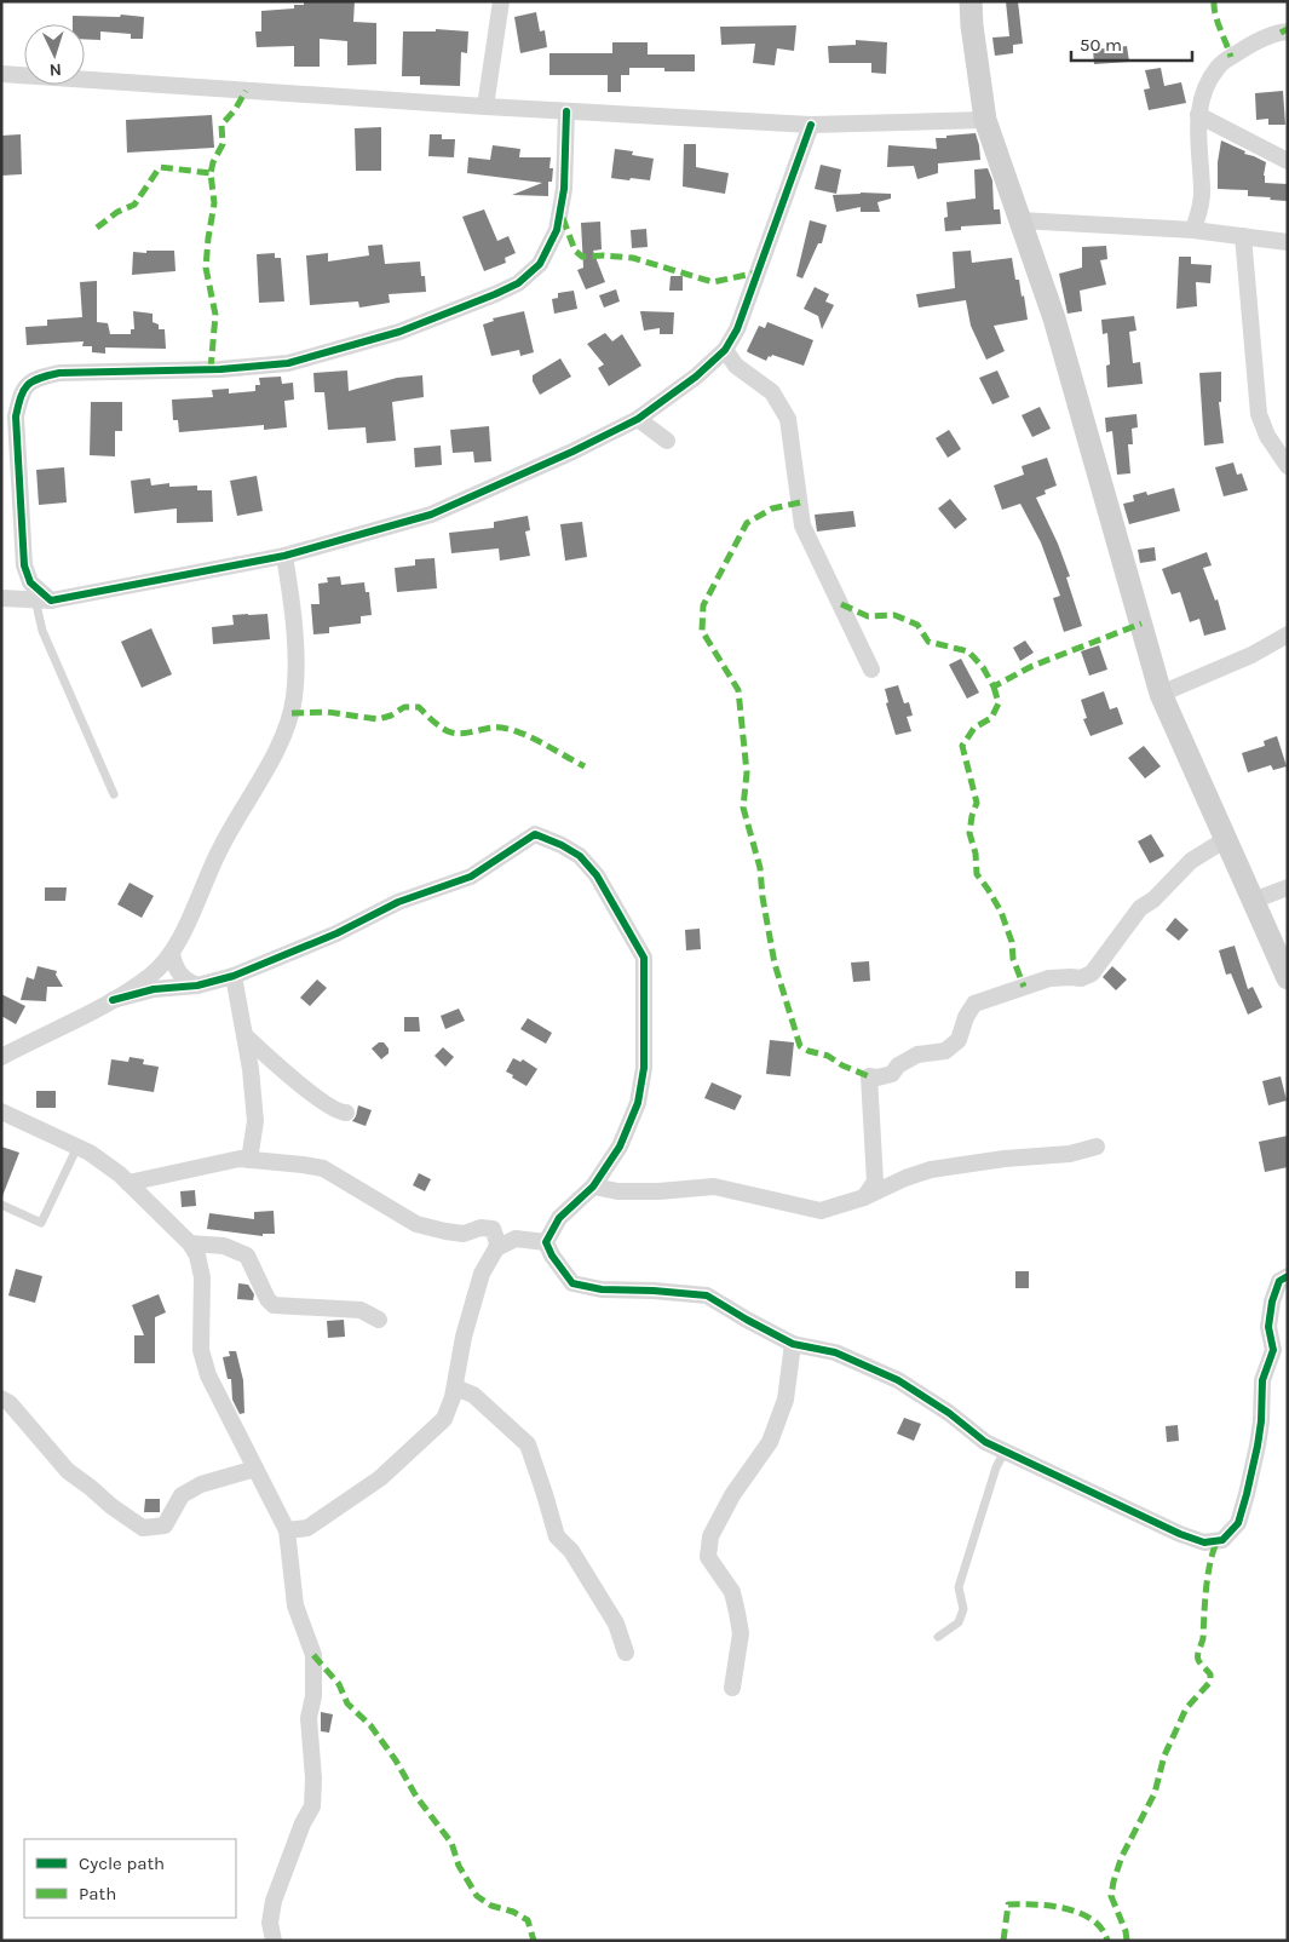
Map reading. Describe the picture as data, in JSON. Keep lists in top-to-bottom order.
{
  "legend": ["Cycle path", "Path"],
  "scale_bar": "50 m",
  "north": "bottom"
}
